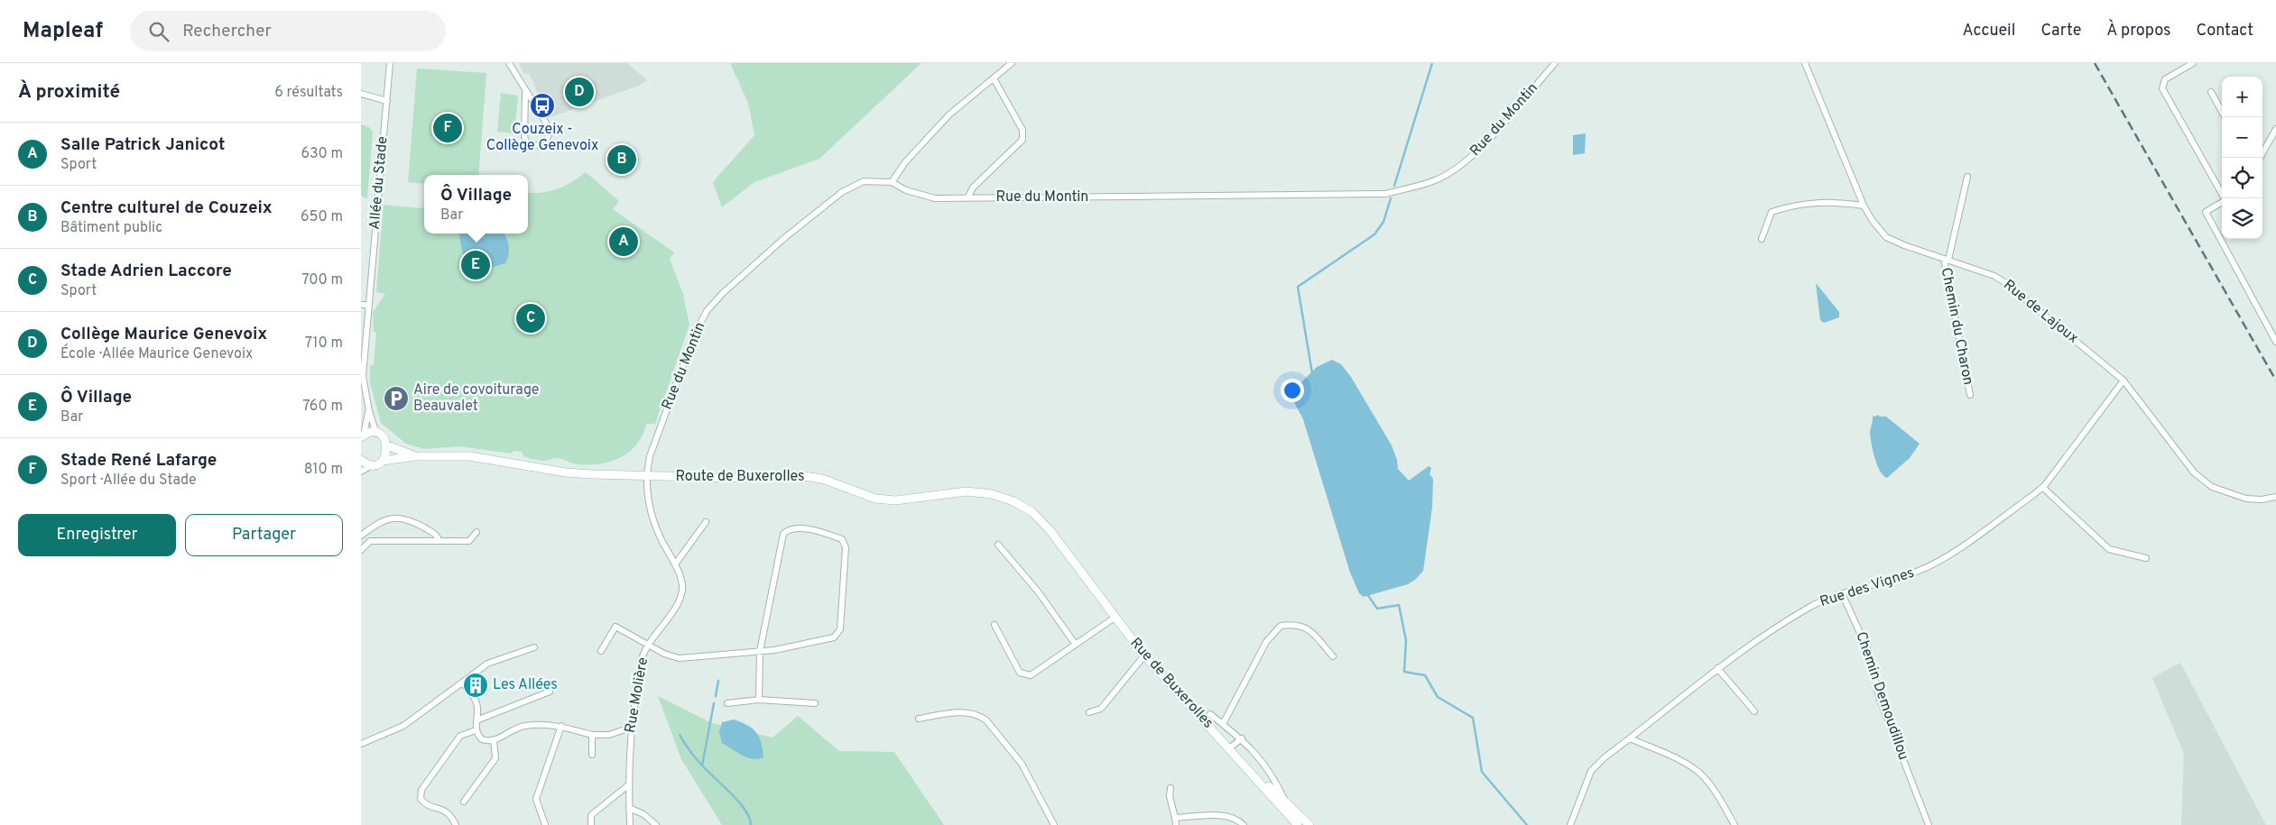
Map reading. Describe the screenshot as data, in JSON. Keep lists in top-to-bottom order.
{
  "streets": {
    "street": [
      "Rue du Montin",
      "Allée du Stade",
      "Rue de Lajoux",
      "Chemin du Charon",
      "Route de Buxerolles",
      "Rue des Vignes",
      "Rue de Buxerolles",
      "Rue Molière",
      "Chemin Demoudillou"
    ]
  },
  "crossings": [
    ["Rue du Montin", "Route de Buxerolles"],
    ["Rue du Montin", "Rue Molière"],
    ["Rue de Lajoux", "Chemin du Charon"],
    ["Rue de Lajoux", "Rue des Vignes"],
    ["Route de Buxerolles", "Rue de Buxerolles"],
    ["Route de Buxerolles", "Rue Molière"],
    ["Rue des Vignes", "Chemin Demoudillou"]
  ],
  "places": {
    "bus stop": ["Couzeix - Collège Genevoix"],
    "parking": ["Aire de covoiturage Beauvalet"],
    "building": ["Les Allées"]
  },
  "page": {
    "header": "Mapleaf",
    "search": "Rechercher",
    "nav": [
      "Accueil",
      "Carte",
      "À propos",
      "Contact"
    ],
    "heading": ["À proximité", "6 résultats"],
    "pins": [
      "D",
      "F",
      "B",
      "A",
      "E",
      "C"
    ],
    "map_buttons": ["+", "−"],
    "list": [
      {
        "mark": "A",
        "name": "Salle Patrick Janicot",
        "note": "Sport",
        "value": "630 m"
      },
      {
        "mark": "B",
        "name": "Centre culturel de Couzeix",
        "note": "Bâtiment public",
        "value": "650 m"
      },
      {
        "mark": "C",
        "name": "Stade Adrien Laccore",
        "note": "Sport",
        "value": "700 m"
      },
      {
        "mark": "D",
        "name": "Collège Maurice Genevoix",
        "note": "École · Allée Maurice Genevoix",
        "value": "710 m"
      },
      {
        "mark": "E",
        "name": "Ô Village",
        "note": "Bar",
        "value": "760 m"
      },
      {
        "mark": "F",
        "name": "Stade René Lafarge",
        "note": "Sport · Allée du Stade",
        "value": "810 m"
      }
    ],
    "popup": ["Ô Village", "Bar"],
    "buttons": ["Enregistrer", "Partager"]
  }
}
